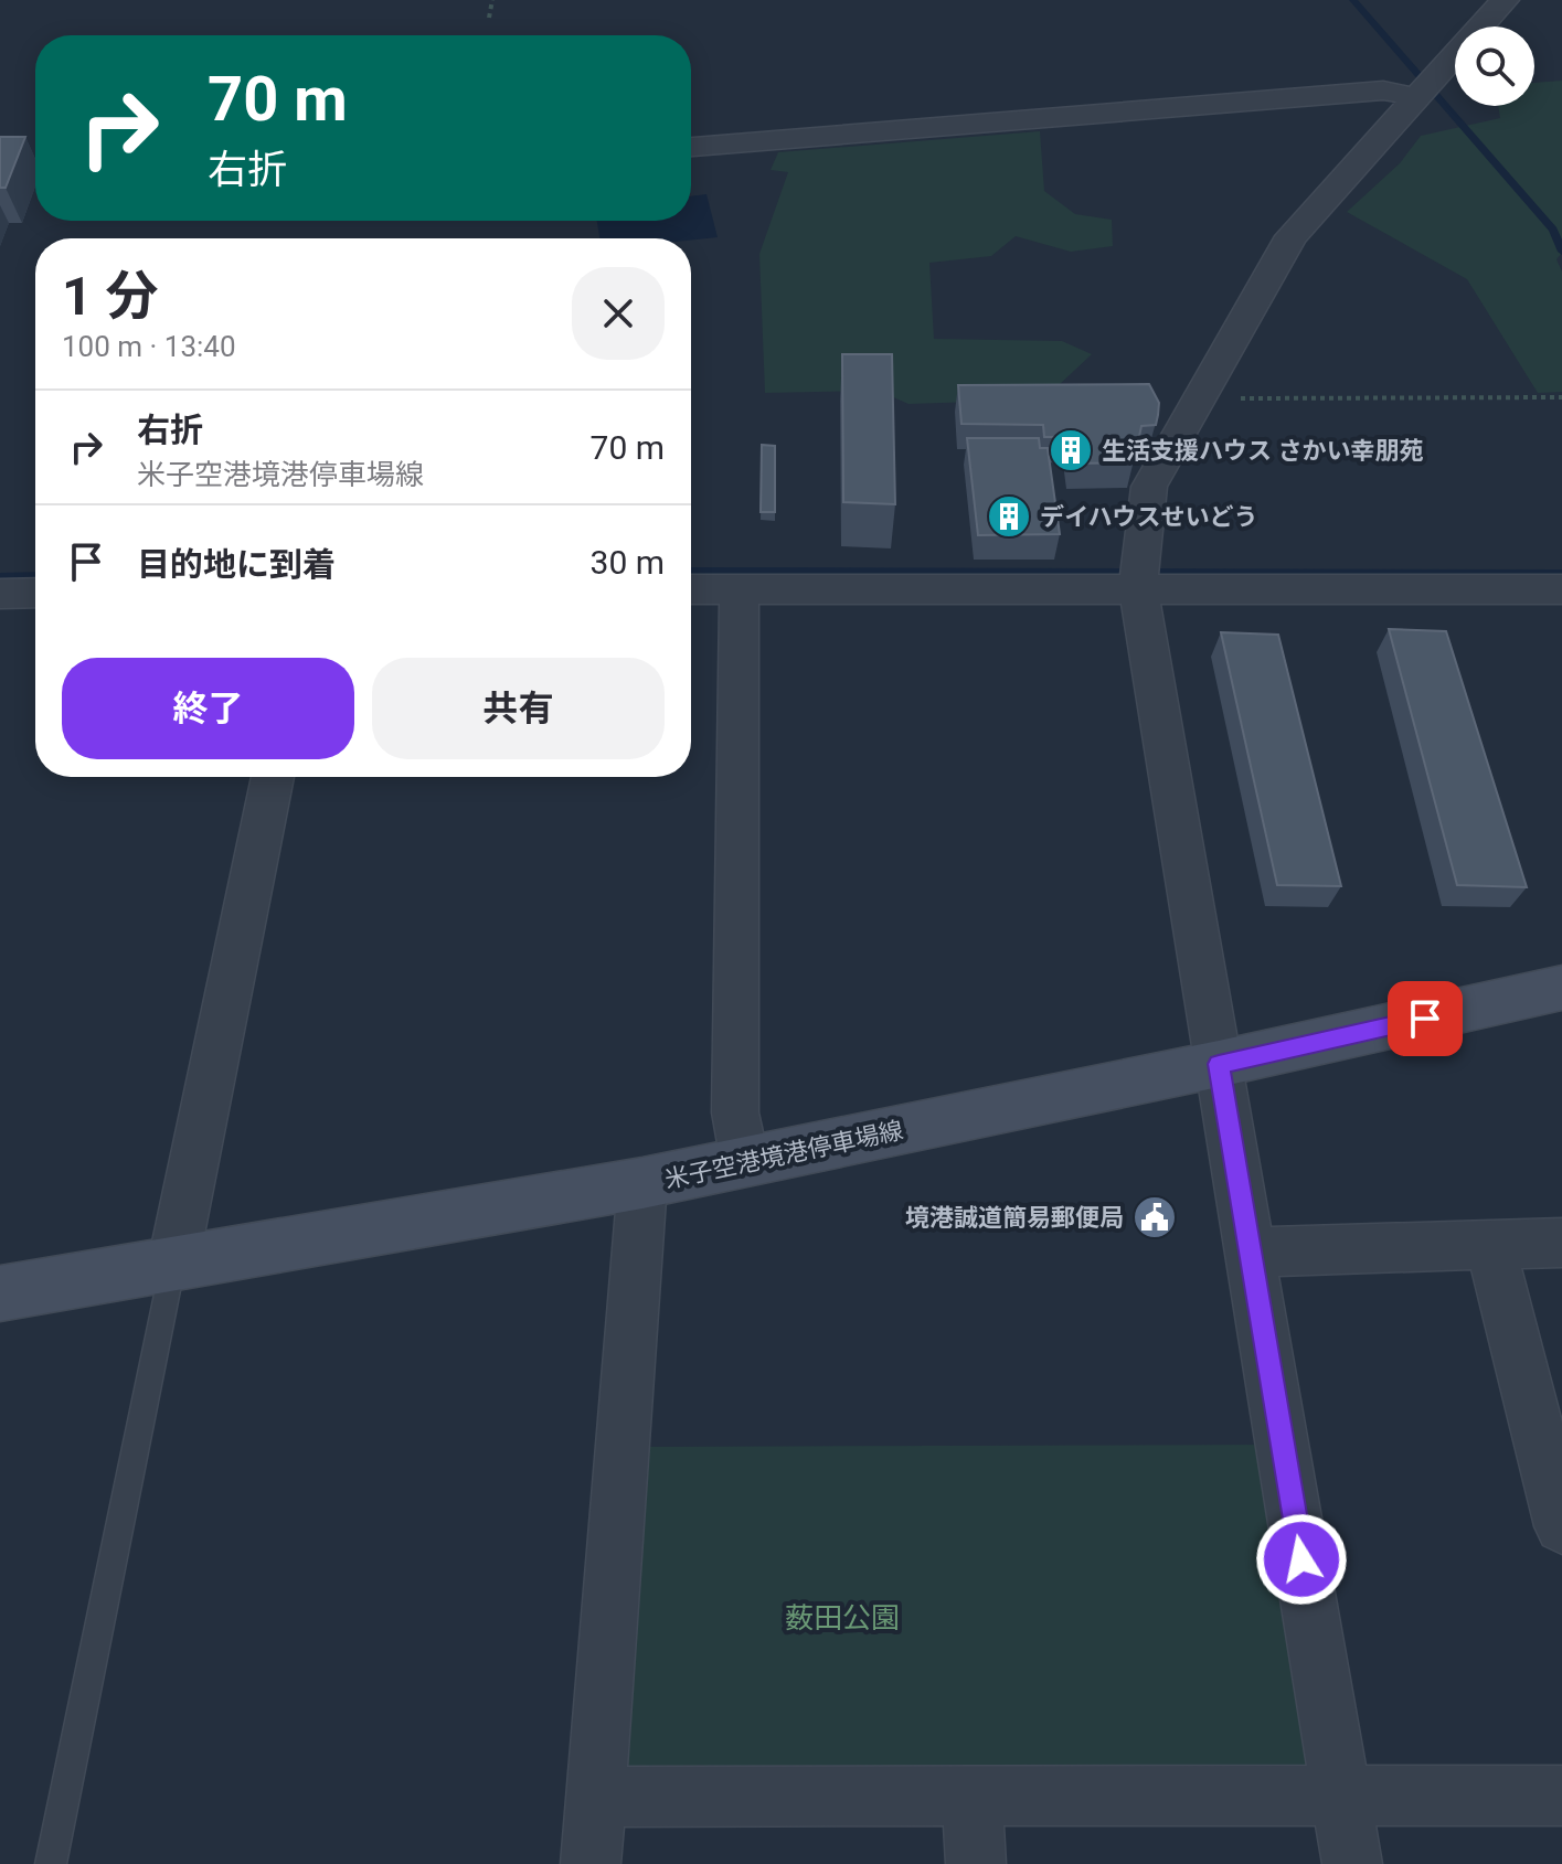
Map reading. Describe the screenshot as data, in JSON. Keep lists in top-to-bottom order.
{
  "streets": {
    "main road": ["米子空港境港停車場線"]
  },
  "parks": ["薮田公園"],
  "places": {
    "building": ["生活支援ハウス さかい幸朋苑", "デイハウスせいどう"],
    "public building": ["境港誠道簡易郵便局"]
  },
  "page": {
    "turn": ["70 m", "右折"],
    "heading": ["1 分", "100 m · 13:40"],
    "list": [
      {
        "name": "右折",
        "note": "米子空港境港停車場線",
        "value": "70 m"
      },
      {
        "name": "目的地に到着",
        "value": "30 m"
      }
    ],
    "buttons": ["終了", "共有"]
  }
}
